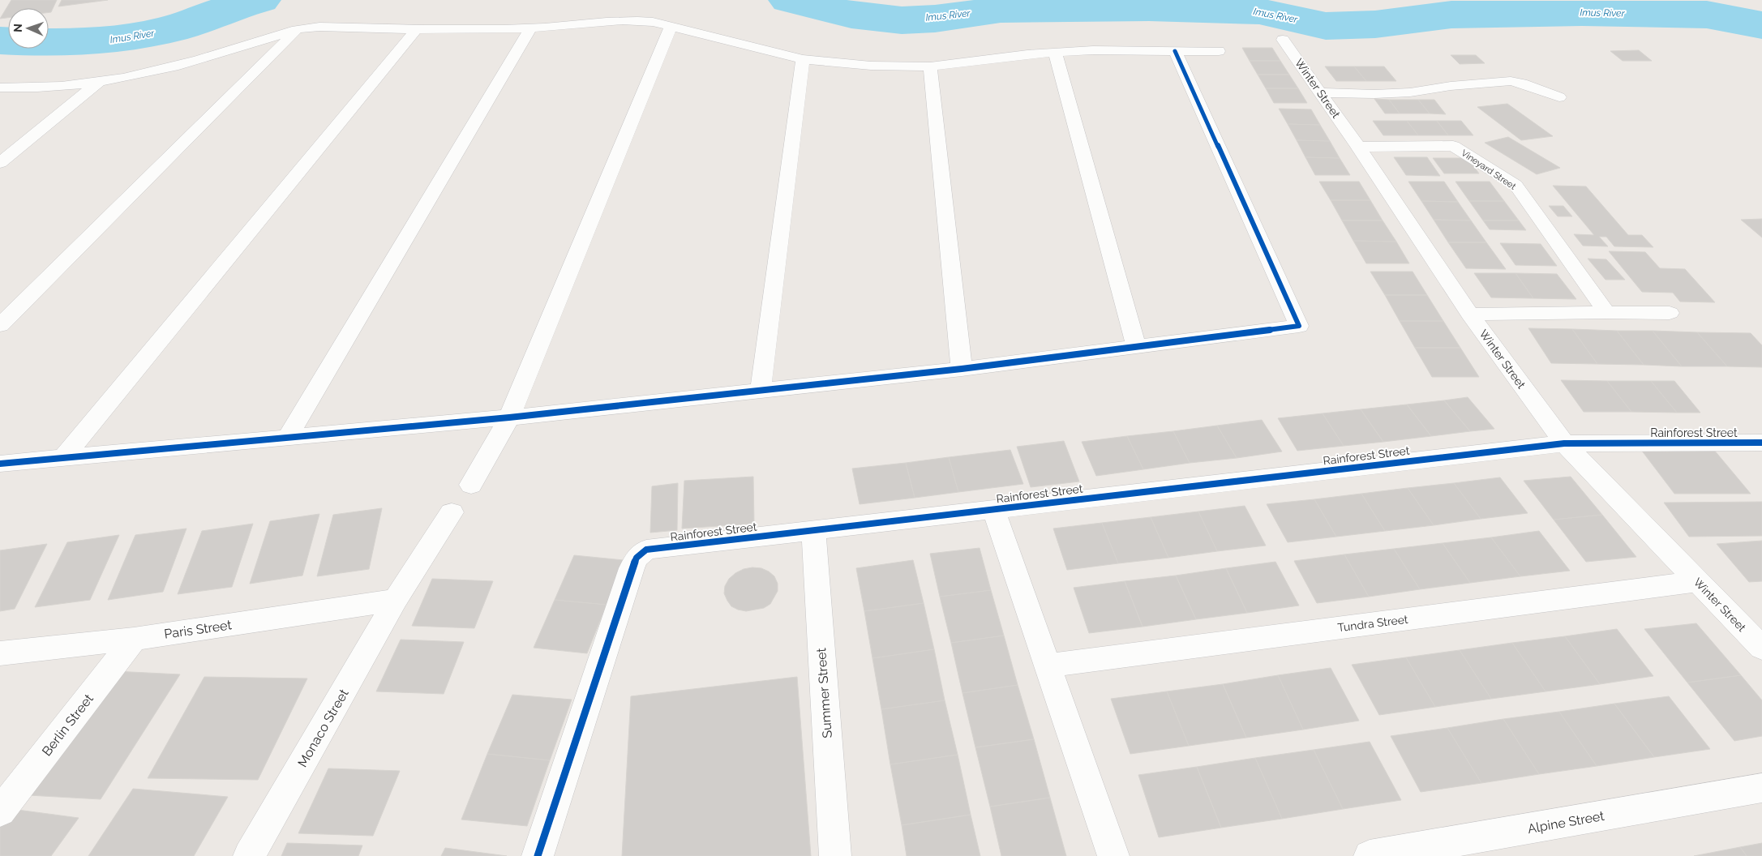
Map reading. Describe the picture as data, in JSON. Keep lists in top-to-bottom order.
{
  "streets": {
    "street": [
      "Winter Street",
      "Vineyard Street",
      "Rainforest Street",
      "Tundra Street",
      "Paris Street",
      "Summer Street",
      "Berlin Street",
      "Monaco Street",
      "Alpine Street"
    ]
  },
  "crossings": [
    ["Winter Street", "Vineyard Street"],
    ["Winter Street", "Rainforest Street"],
    ["Winter Street", "Tundra Street"],
    ["Rainforest Street", "Summer Street"],
    ["Paris Street", "Berlin Street"],
    ["Paris Street", "Monaco Street"]
  ],
  "water": ["Imus River"],
  "north": "left"
}
